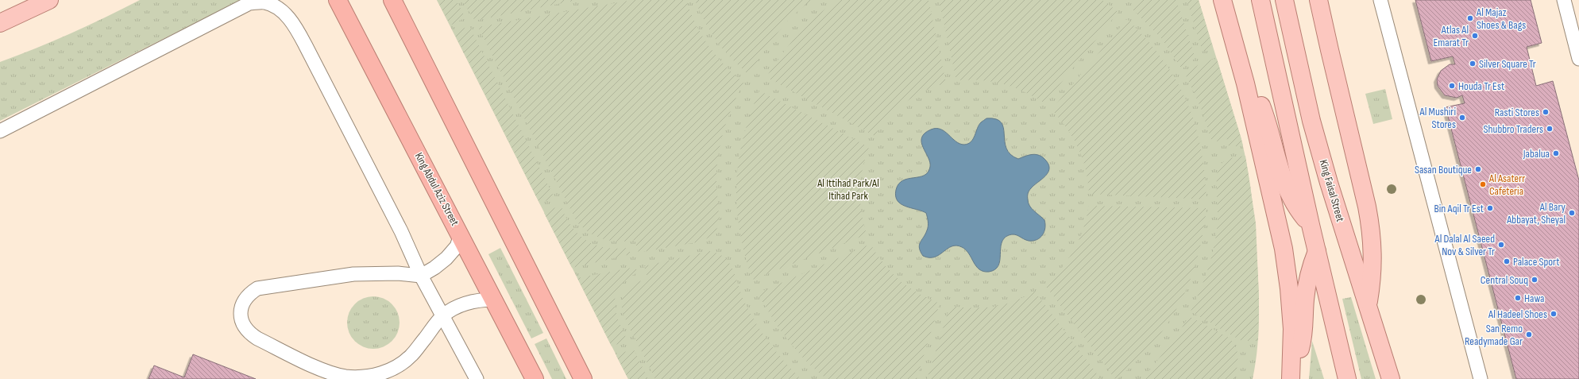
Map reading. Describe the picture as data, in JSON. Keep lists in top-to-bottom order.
{
  "streets": {
    "highway": ["King Abdul Aziz Street"],
    "main road": ["King Faisal Street"]
  },
  "parks": ["Al Ittihad Park/Al Itihad Park"],
  "places": [
    "Al Majaz Shoes & Bags",
    "Atlas Al Emarat Tr",
    "Silver Square Tr",
    "Houda Tr Est",
    "Rasti Stores",
    "Al Mushiri Stores",
    "Shubbro Traders",
    "Jabalua",
    "Sasan Boutique",
    "Al Asaterr Cafeteria",
    "Bin Aqil Tr Est",
    "Al Bary Abbayat, Sheyal",
    "Al Dalal Al Saeed Nov & Silver Tr",
    "Palace Sport",
    "Central Souq",
    "Hawa",
    "Al Hadeel Shoes",
    "San Remo Readymade Gar"
  ]
}
